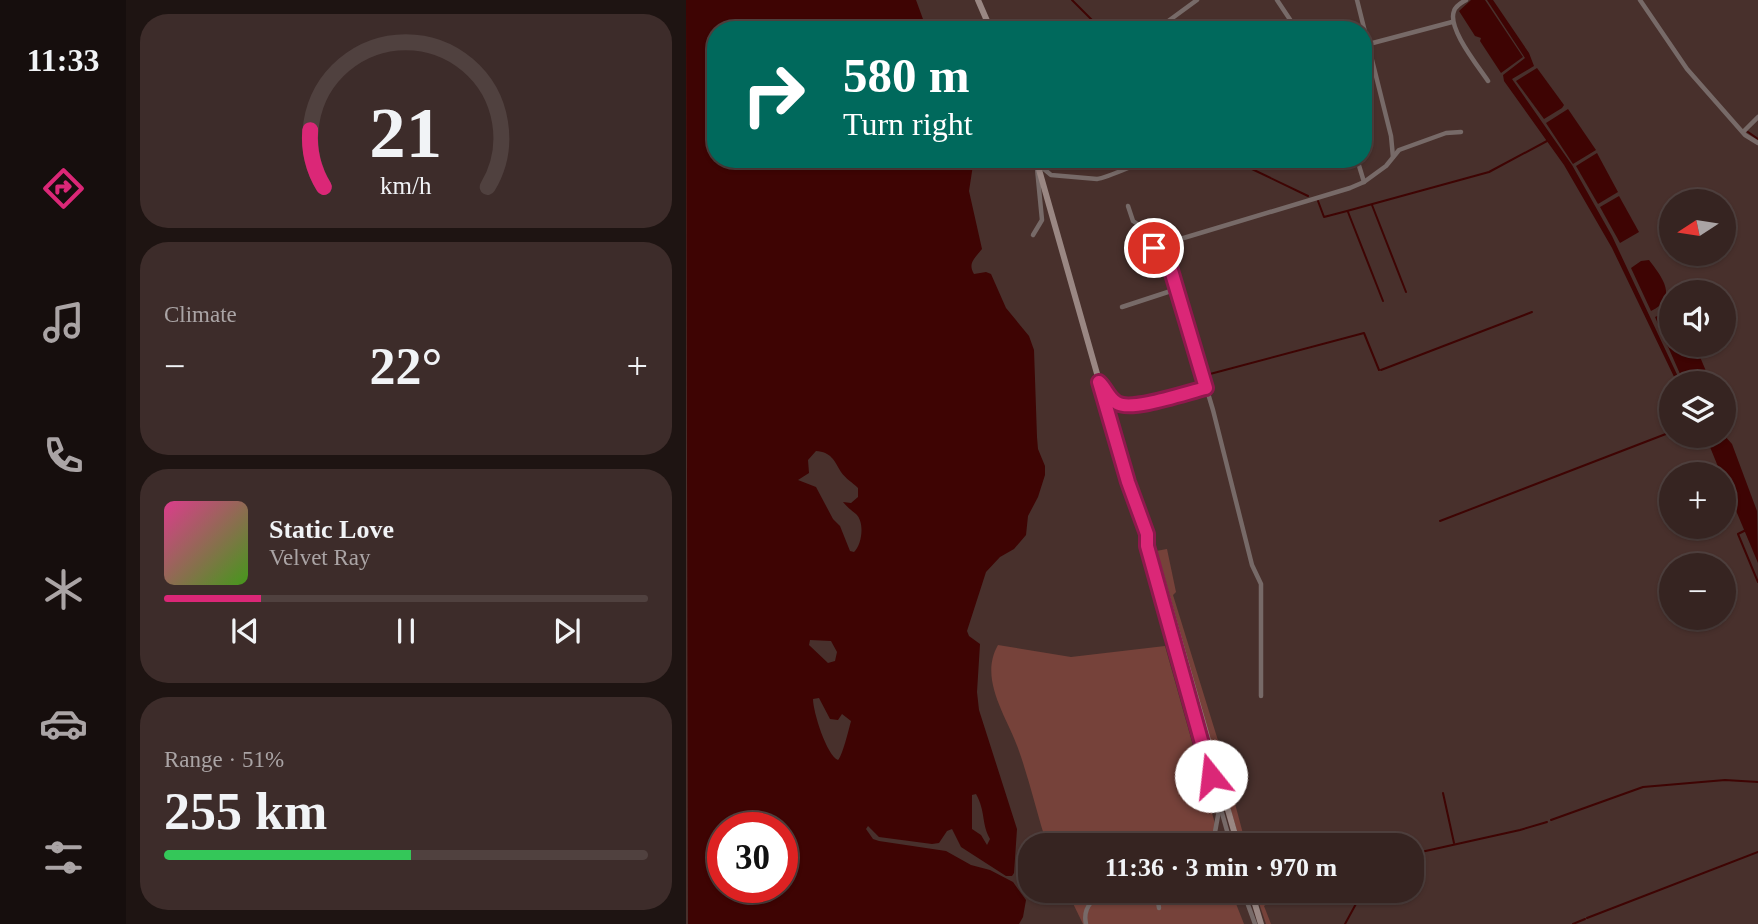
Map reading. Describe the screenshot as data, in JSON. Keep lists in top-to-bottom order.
{
  "north": "left",
  "page": {
    "tabs": "11:33",
    "turn": ["580 m", "Turn right"],
    "map_buttons": ["+", "−"],
    "tile": [
      "Climate",
      ["Range · 51%", "255 km"]
    ],
    "heat": ["−", "22°", "+"],
    "song": ["Static Love", "Velvet Ray"],
    "limit": "30",
    "trip": "11:36 · 3 min · 970 m",
    "gauge": ["21", "km/h"]
  }
}
